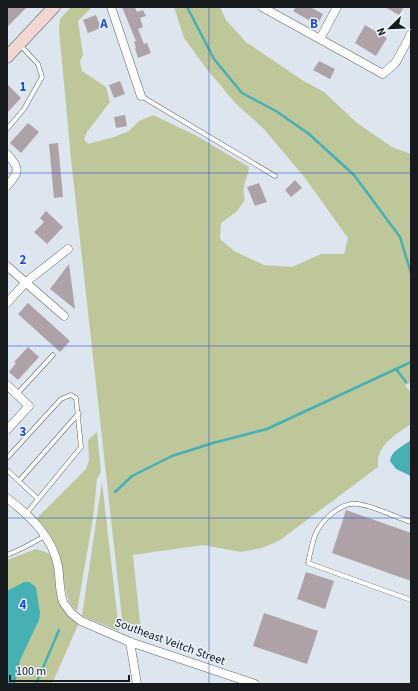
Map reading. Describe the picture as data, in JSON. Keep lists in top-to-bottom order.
{
  "streets": {
    "street": ["Southeast Veitch Street"]
  },
  "scale_bar": "100 m",
  "north": "bottom left",
  "grid": {
    "columns": ["A", "B"],
    "rows": [
      "1",
      "2",
      "3",
      "4"
    ]
  }
}
